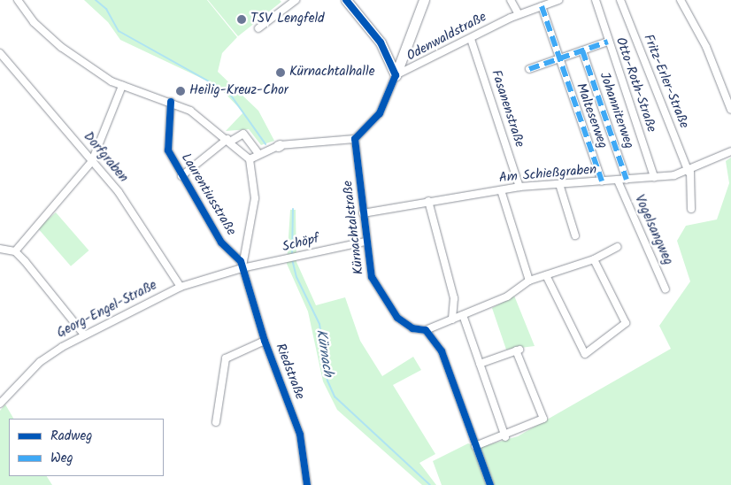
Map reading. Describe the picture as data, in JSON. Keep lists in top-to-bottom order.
{
  "streets": {
    "street": [
      "Odenwaldstraße",
      "Fritz-Erler-Straße",
      "Otto-Roth-Straße",
      "Fasanenstraße",
      "Johanniterweg",
      "Malteserweg",
      "Dorfgraben",
      "Am Schießgraben",
      "Laurentiusstraße",
      "Kürnachtalstraße",
      "Vogelsangweg",
      "Schöpf",
      "Georg-Engel-Straße",
      "Riedstraße"
    ]
  },
  "crossings": [
    ["Odenwaldstraße", "Fasanenstraße"],
    ["Odenwaldstraße", "Malteserweg"],
    ["Fritz-Erler-Straße", "Am Schießgraben"],
    ["Otto-Roth-Straße", "Am Schießgraben"],
    ["Fasanenstraße", "Am Schießgraben"],
    ["Johanniterweg", "Am Schießgraben"],
    ["Malteserweg", "Am Schießgraben"],
    ["Dorfgraben", "Georg-Engel-Straße"],
    ["Am Schießgraben", "Kürnachtalstraße"],
    ["Am Schießgraben", "Vogelsangweg"],
    ["Laurentiusstraße", "Schöpf"],
    ["Laurentiusstraße", "Georg-Engel-Straße"],
    ["Laurentiusstraße", "Riedstraße"],
    ["Kürnachtalstraße", "Schöpf"],
    ["Schöpf", "Georg-Engel-Straße"],
    ["Schöpf", "Riedstraße"],
    ["Georg-Engel-Straße", "Riedstraße"]
  ],
  "water": ["Kürnach"],
  "places": ["TSV Lengfeld", "Kürnachtalhalle", "Heilig-Kreuz-Chor"],
  "legend": ["Radweg", "Weg"]
}
